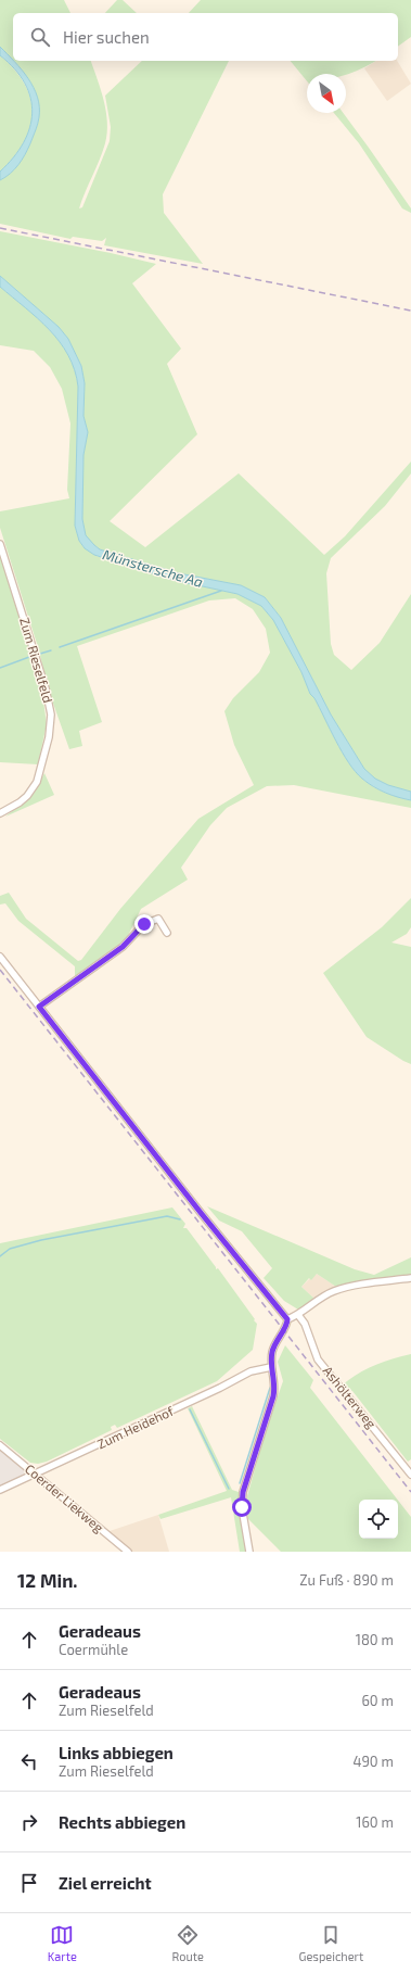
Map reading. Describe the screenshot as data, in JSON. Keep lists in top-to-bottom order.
{
  "streets": {
    "street": [
      "Zum Rieselfeld",
      "Ashölterweg",
      "Zum Heidehof",
      "Coerder Liekweg"
    ]
  },
  "crossings": [
    ["Zum Heidehof", "Coerder Liekweg"]
  ],
  "water": ["Münstersche Aa"],
  "north": "bottom right",
  "page": {
    "search": "Hier suchen",
    "heading": ["12 Min.", "Zu Fuß · 890 m"],
    "list": [
      ["Geradeaus", "Coermühle", "180 m"],
      ["Geradeaus", "Zum Rieselfeld", "60 m"],
      ["Links abbiegen", "Zum Rieselfeld", "490 m"],
      ["Rechts abbiegen", "160 m"],
      "Ziel erreicht"
    ],
    "nav": ["Karte", "Route", "Gespeichert"]
  }
}
